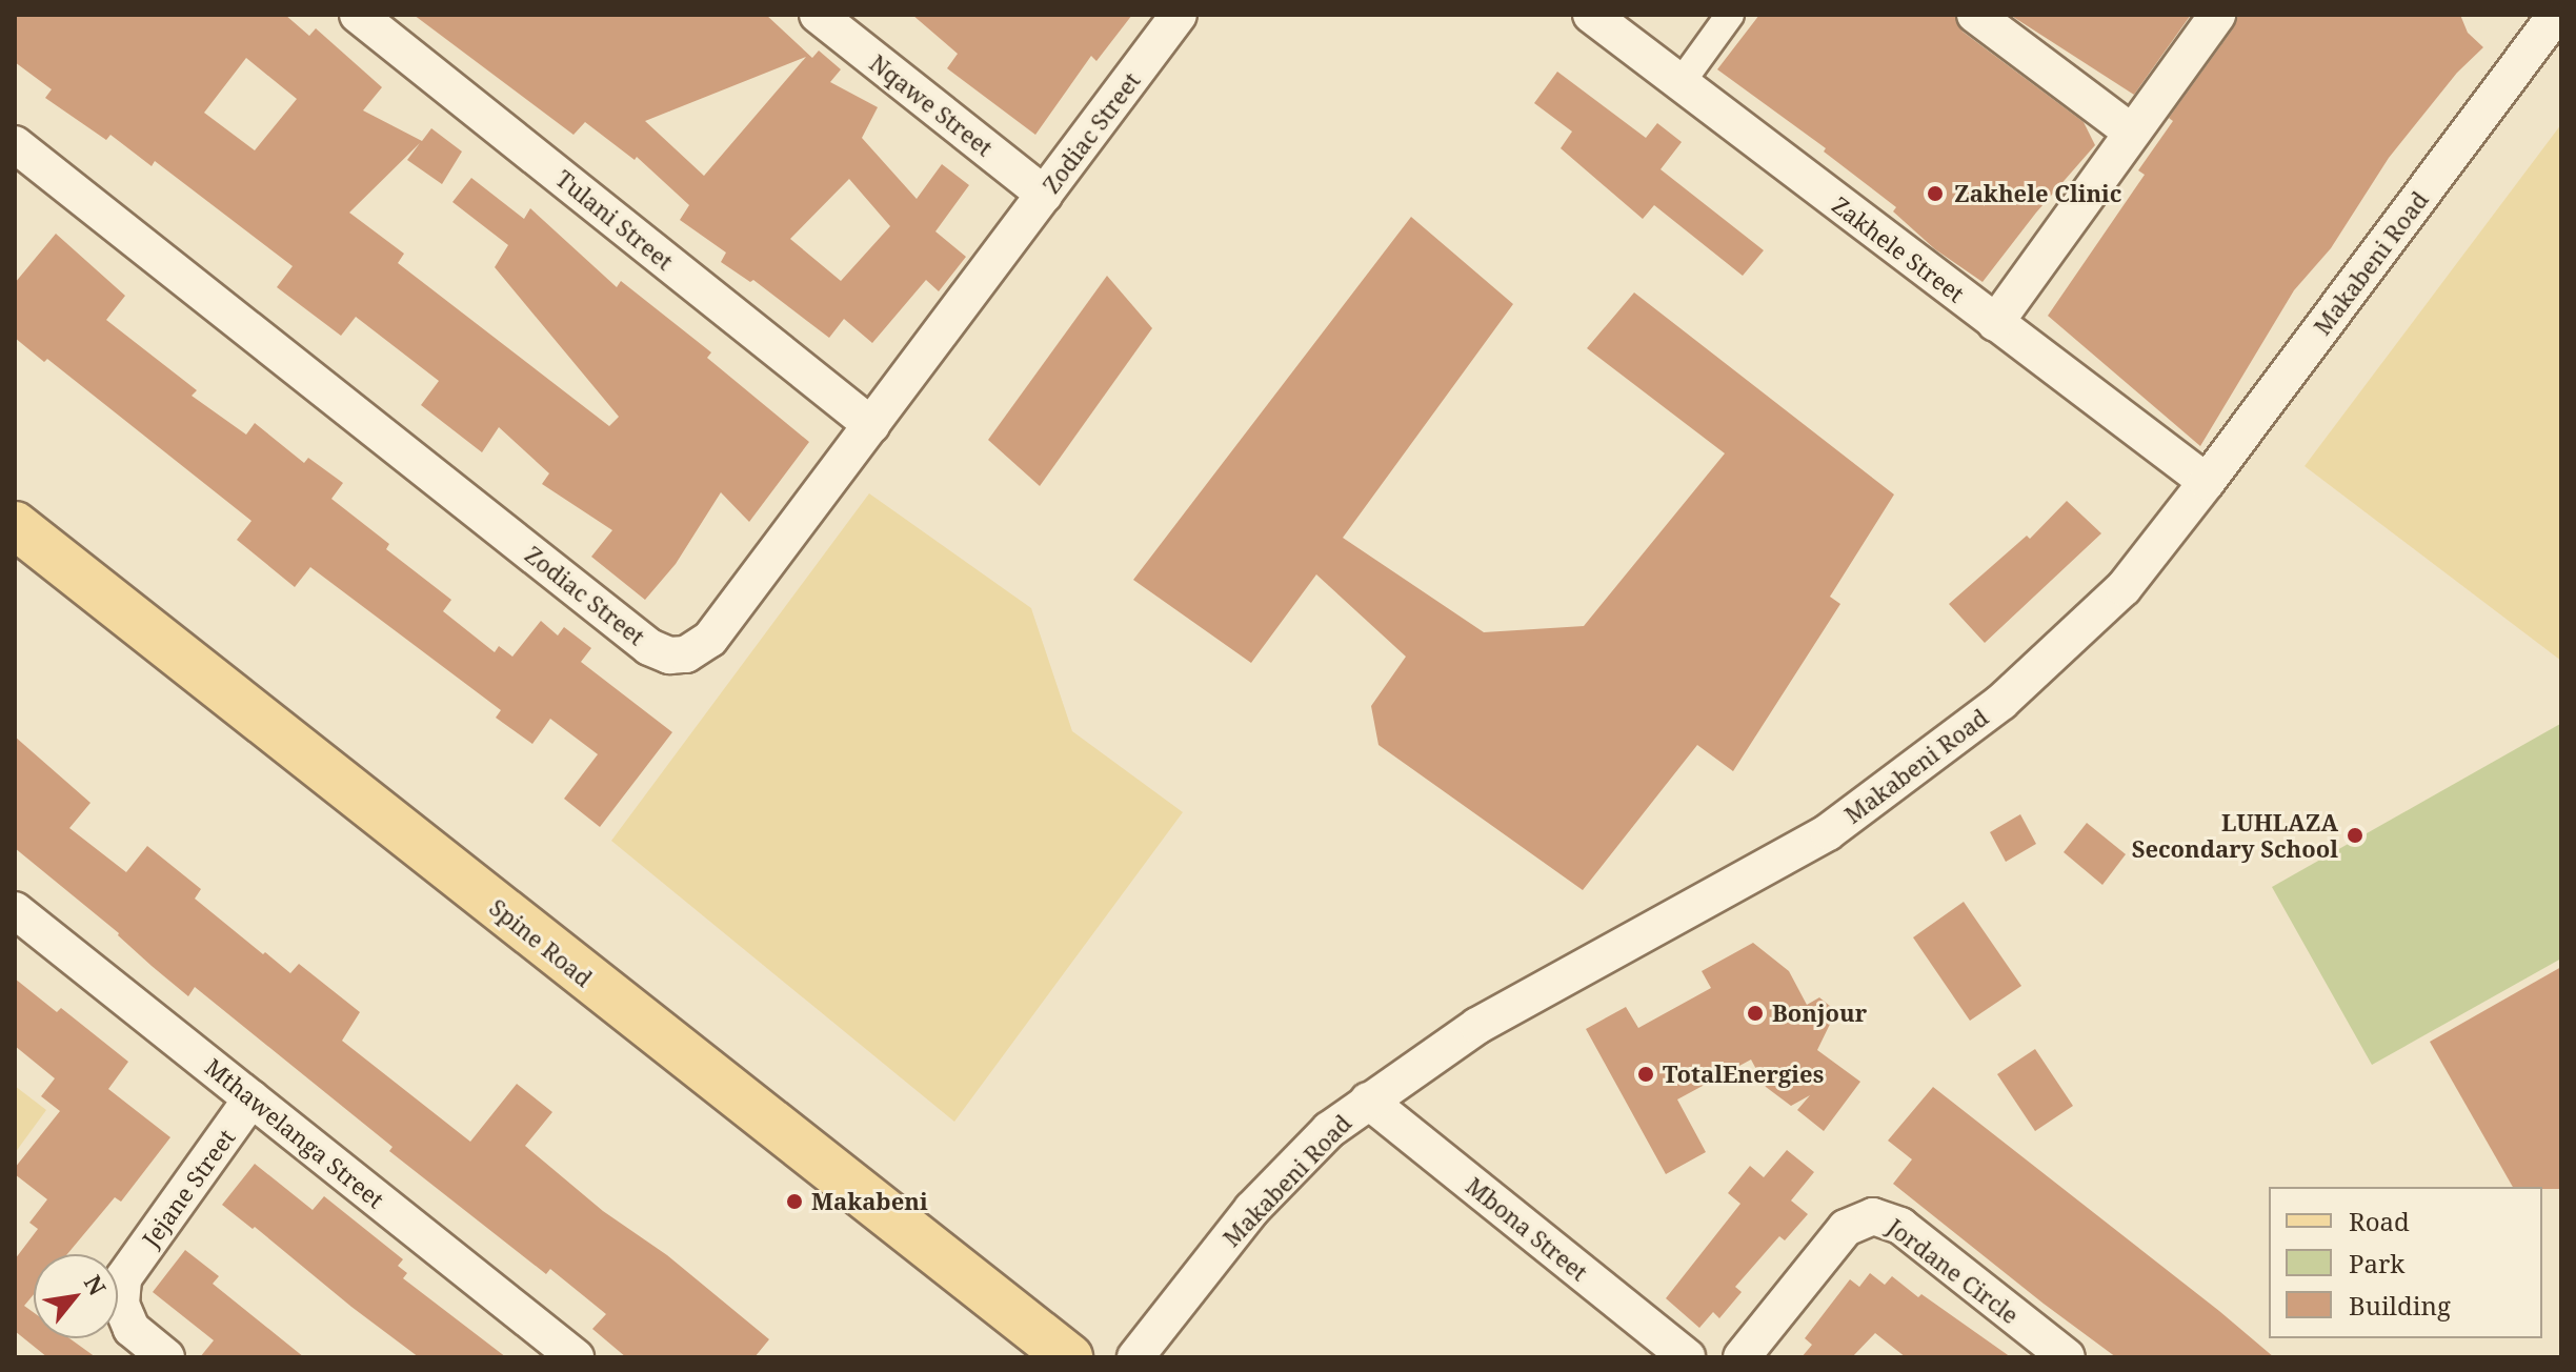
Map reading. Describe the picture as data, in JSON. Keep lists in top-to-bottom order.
{
  "streets": {
    "main road": ["Spine Road"],
    "street": [
      "Nqawe Street",
      "Zodiac Street",
      "Tulani Street",
      "Zakhele Street",
      "Makabeni Road",
      "Mthawelanga Street",
      "Jejane Street",
      "Mbona Street",
      "Jordane Circle"
    ]
  },
  "crossings": [
    ["Nqawe Street", "Zodiac Street"],
    ["Zodiac Street", "Tulani Street"],
    ["Zakhele Street", "Makabeni Road"],
    ["Makabeni Road", "Mbona Street"],
    ["Mthawelanga Street", "Jejane Street"]
  ],
  "places": [
    "Zakhele Clinic",
    "LUHLAZA Secondary School",
    "Bonjour",
    "TotalEnergies",
    "Makabeni"
  ],
  "legend": ["Road", "Park", "Building"],
  "north": "top right"
}
